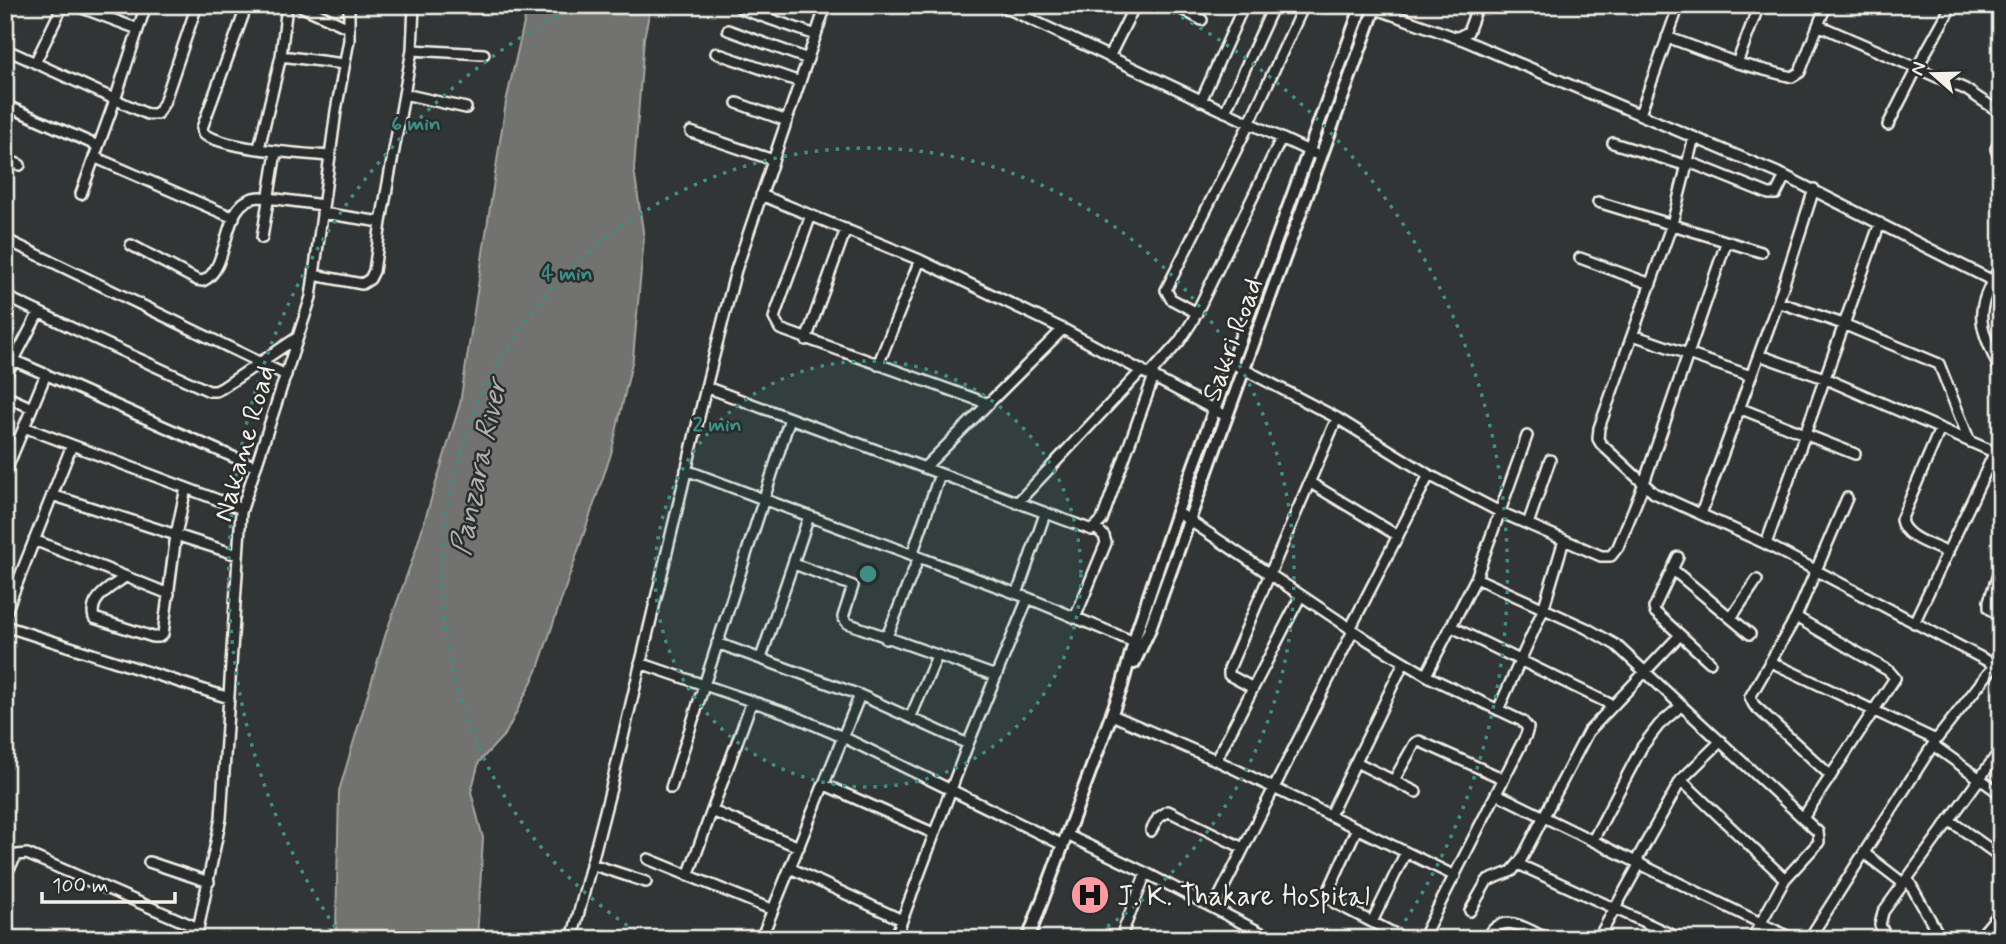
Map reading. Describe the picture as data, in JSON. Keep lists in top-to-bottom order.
{
  "streets": {
    "main road": ["Sakri Road"],
    "street": ["Nakane Road"]
  },
  "water": ["Panzara River"],
  "places": {
    "hospital": ["J. K. Thakare Hospital"]
  },
  "scale_bar": "100 m",
  "north": "left",
  "rings": ["6 min", "4 min", "2 min"]
}
